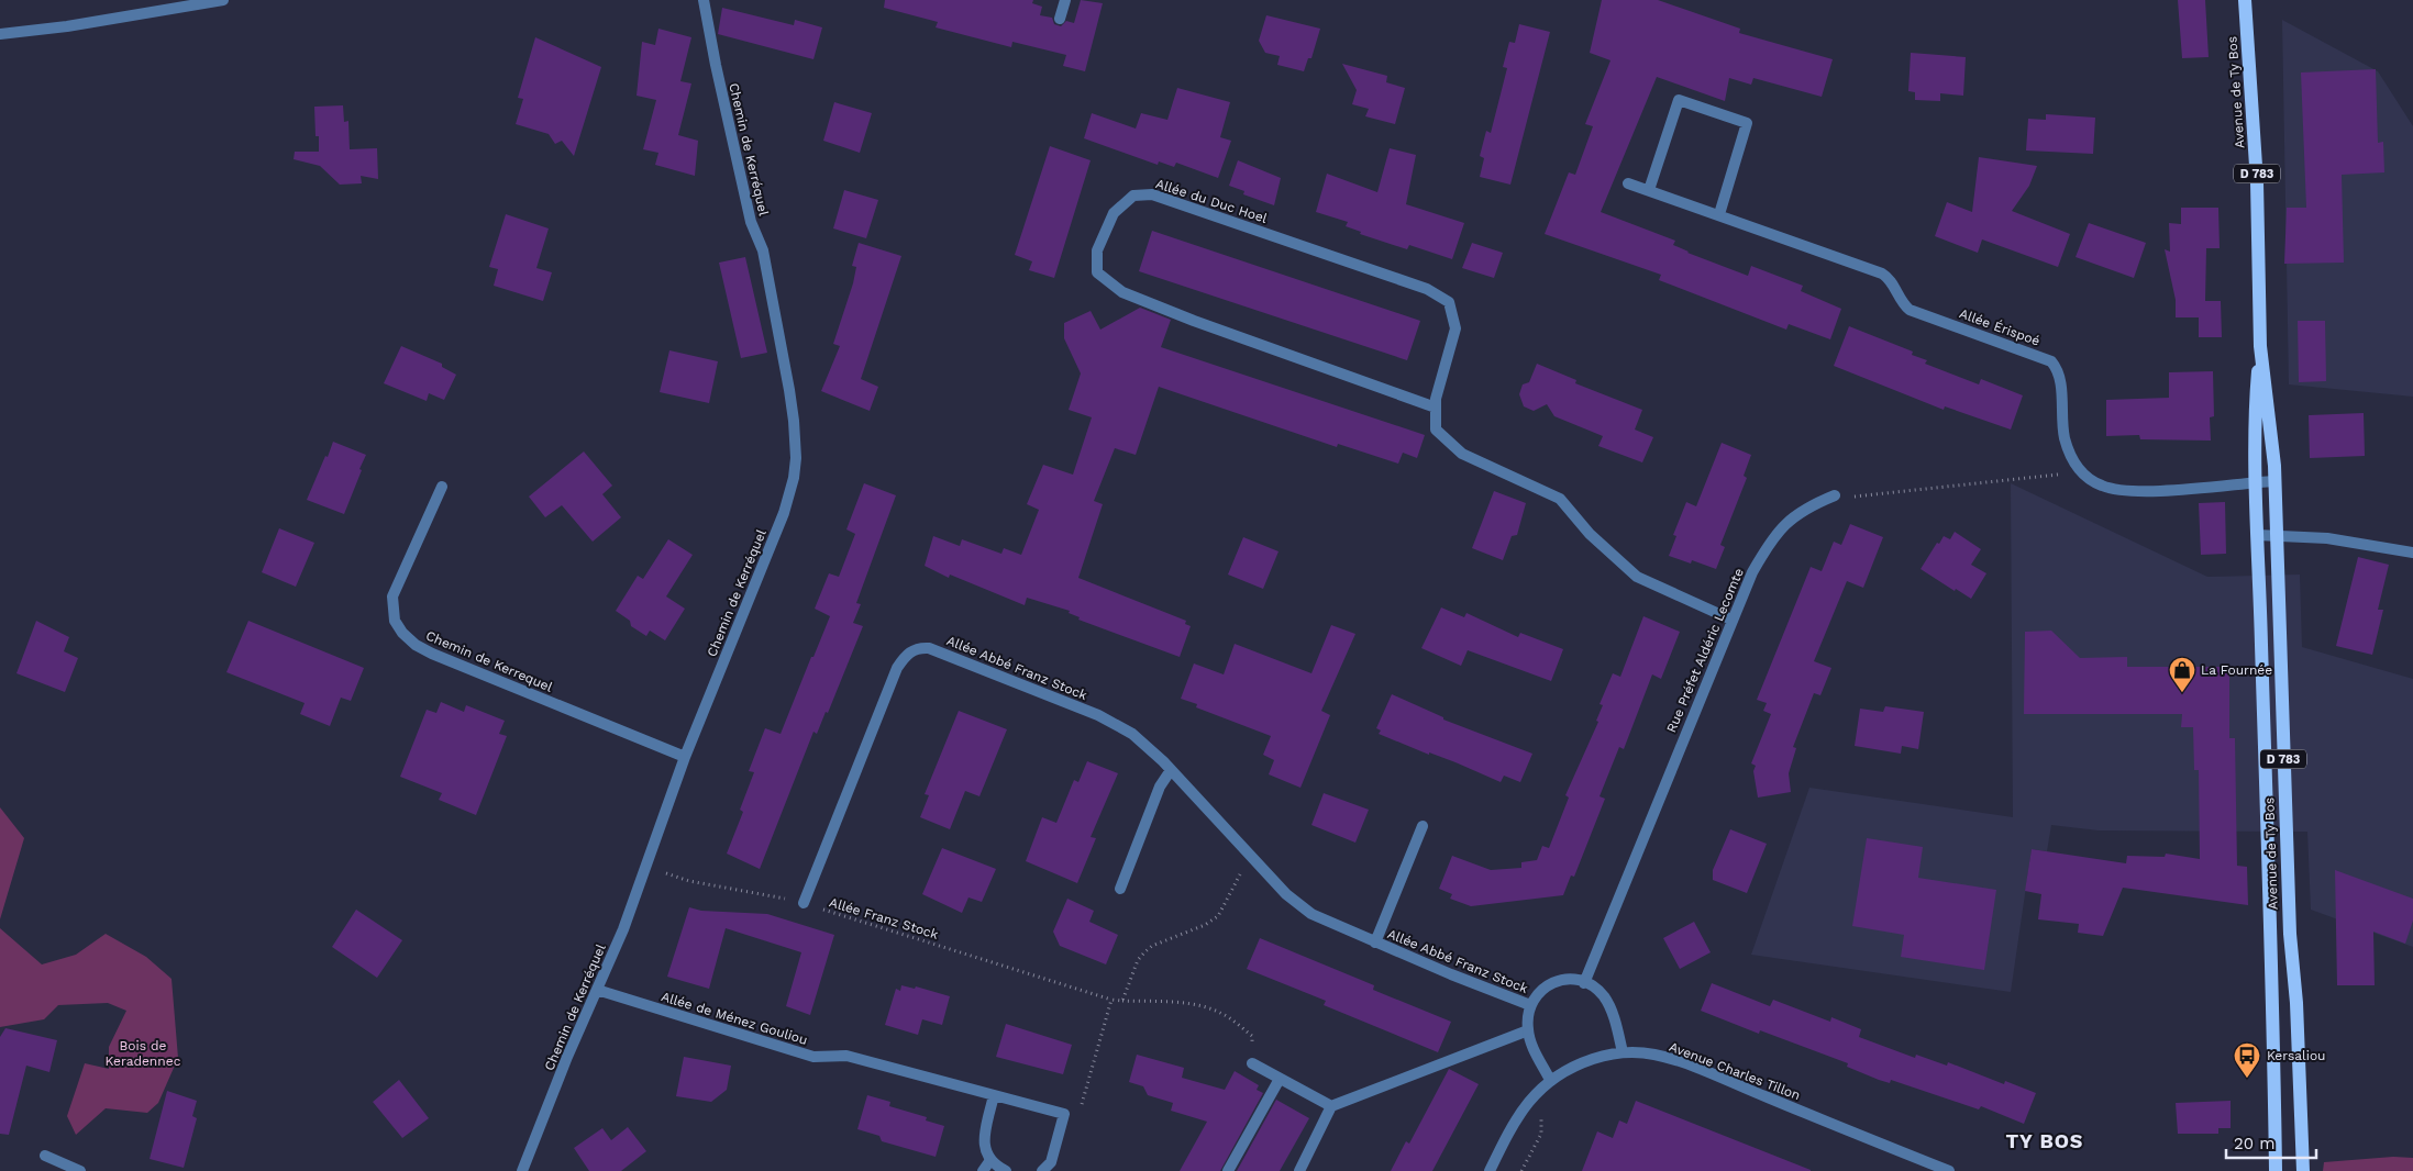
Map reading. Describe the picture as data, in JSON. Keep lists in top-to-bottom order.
{
  "streets": {
    "main road": ["Avenue de Ty Bos", "D 783"],
    "street": [
      "Chemin de Kerréquel",
      "Allée du Duc Hoel",
      "Allée Érispoé",
      "Rue Préfet Aldéric Lecomte",
      "Chemin de Kerrequel",
      "Allée Abbé Franz Stock",
      "Allée de Ménez Gouliou",
      "Avenue Charles Tillon"
    ],
    "path": ["Allée Franz Stock"]
  },
  "crossings": [
    ["Chemin de Kerréquel", "Chemin de Kerrequel"],
    ["Chemin de Kerréquel", "Allée Franz Stock"],
    ["Chemin de Kerréquel", "Allée de Ménez Gouliou"],
    ["Allée du Duc Hoel", "Rue Préfet Aldéric Lecomte"],
    ["Rue Préfet Aldéric Lecomte", "Allée Abbé Franz Stock"],
    ["Rue Préfet Aldéric Lecomte", "Avenue Charles Tillon"],
    ["Allée Abbé Franz Stock", "Allée Franz Stock"],
    ["Allée Abbé Franz Stock", "Avenue Charles Tillon"]
  ],
  "districts": ["TY BOS"],
  "parks": ["Bois de Keradennec"],
  "places": {
    "shop": ["La Fournée"],
    "bus stop": ["Kersaliou"]
  },
  "scale_bar": "20 m"
}
